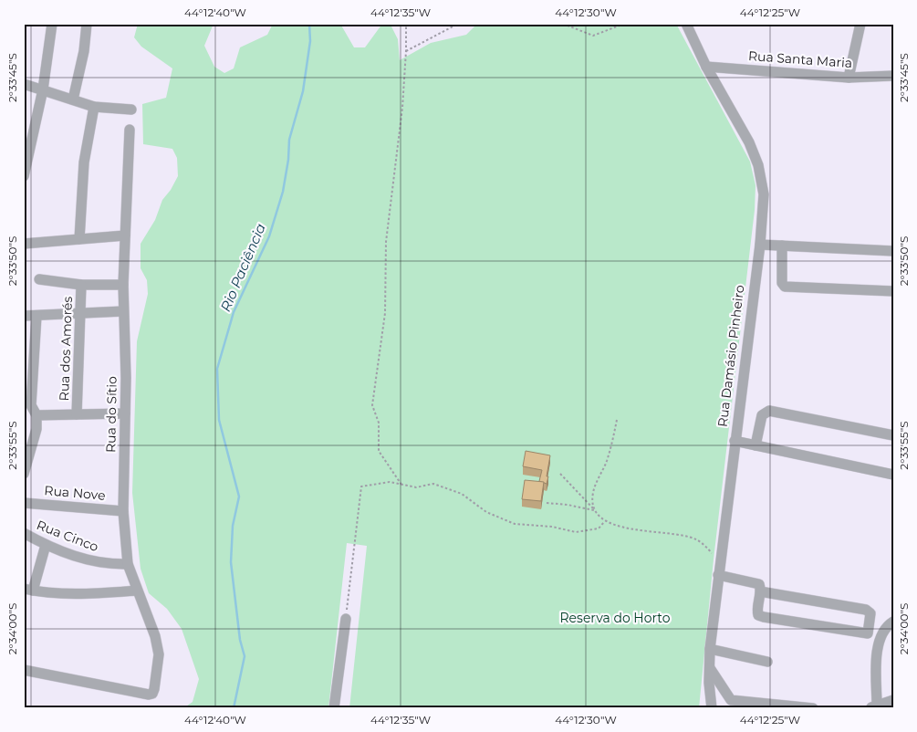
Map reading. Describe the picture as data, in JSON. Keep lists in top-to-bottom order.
{
  "streets": {
    "street": [
      "Rua Santa Maria",
      "Rua dos Amorés",
      "Rua Damásio Pinheiro",
      "Rua do Sítio",
      "Rua Nove",
      "Rua Cinco"
    ]
  },
  "crossings": [
    ["Rua Santa Maria", "Rua Damásio Pinheiro"],
    ["Rua do Sítio", "Rua Nove"],
    ["Rua do Sítio", "Rua Cinco"]
  ],
  "water": ["Rio Paciência"],
  "parks": ["Reserva do Horto"],
  "coordinates": [
    "44°12'40\"W",
    "44°12'35\"W",
    "44°12'30\"W",
    "44°12'25\"W",
    "2°33'45\"S",
    "2°33'50\"S",
    "2°33'55\"S",
    "2°34'00\"S"
  ]
}
